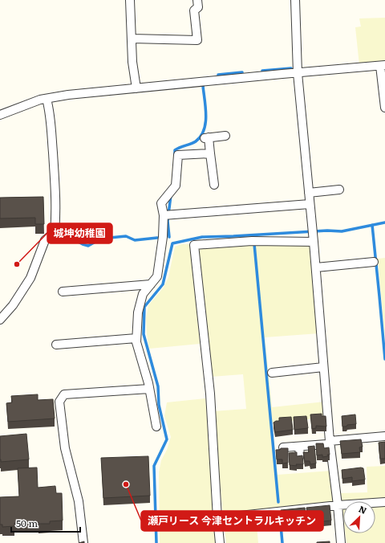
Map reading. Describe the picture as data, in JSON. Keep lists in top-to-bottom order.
{
  "places": ["城坤幼稚園", "瀬戸リース 今津セントラルキッチン"],
  "scale_bar": "50 m",
  "north": "top right"
}
